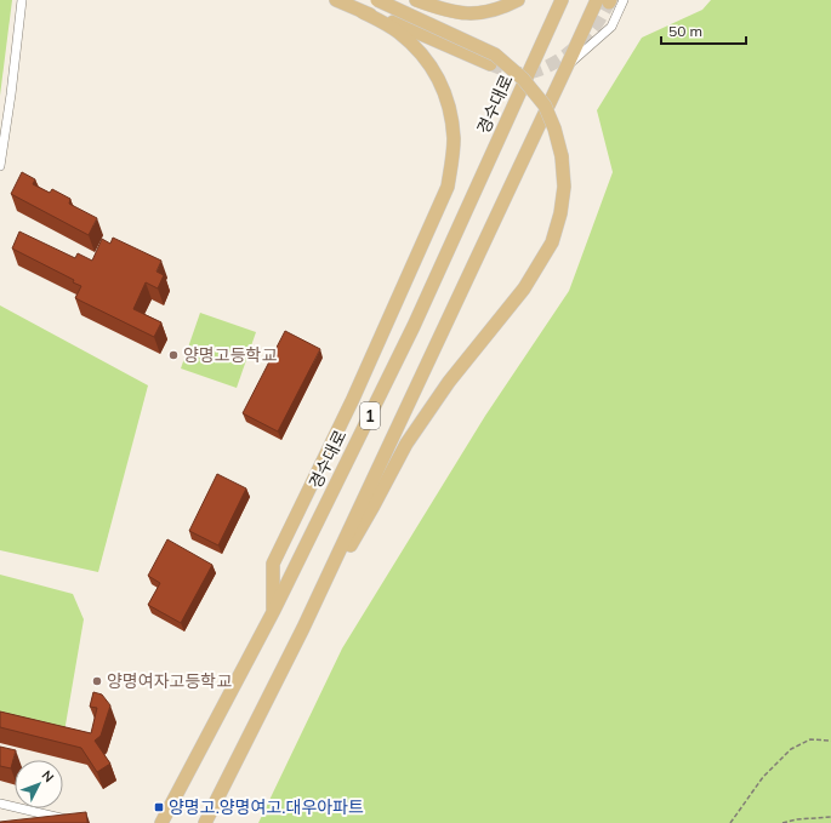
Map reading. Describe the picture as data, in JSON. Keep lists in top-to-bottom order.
{
  "streets": {
    "main road": ["경수대로", "1"]
  },
  "places": {
    "other": ["양명고등학교", "양명여자고등학교"],
    "transit": ["양명고.양명여고.대우아파트"]
  },
  "scale_bar": "50 m",
  "north": "top right"
}
